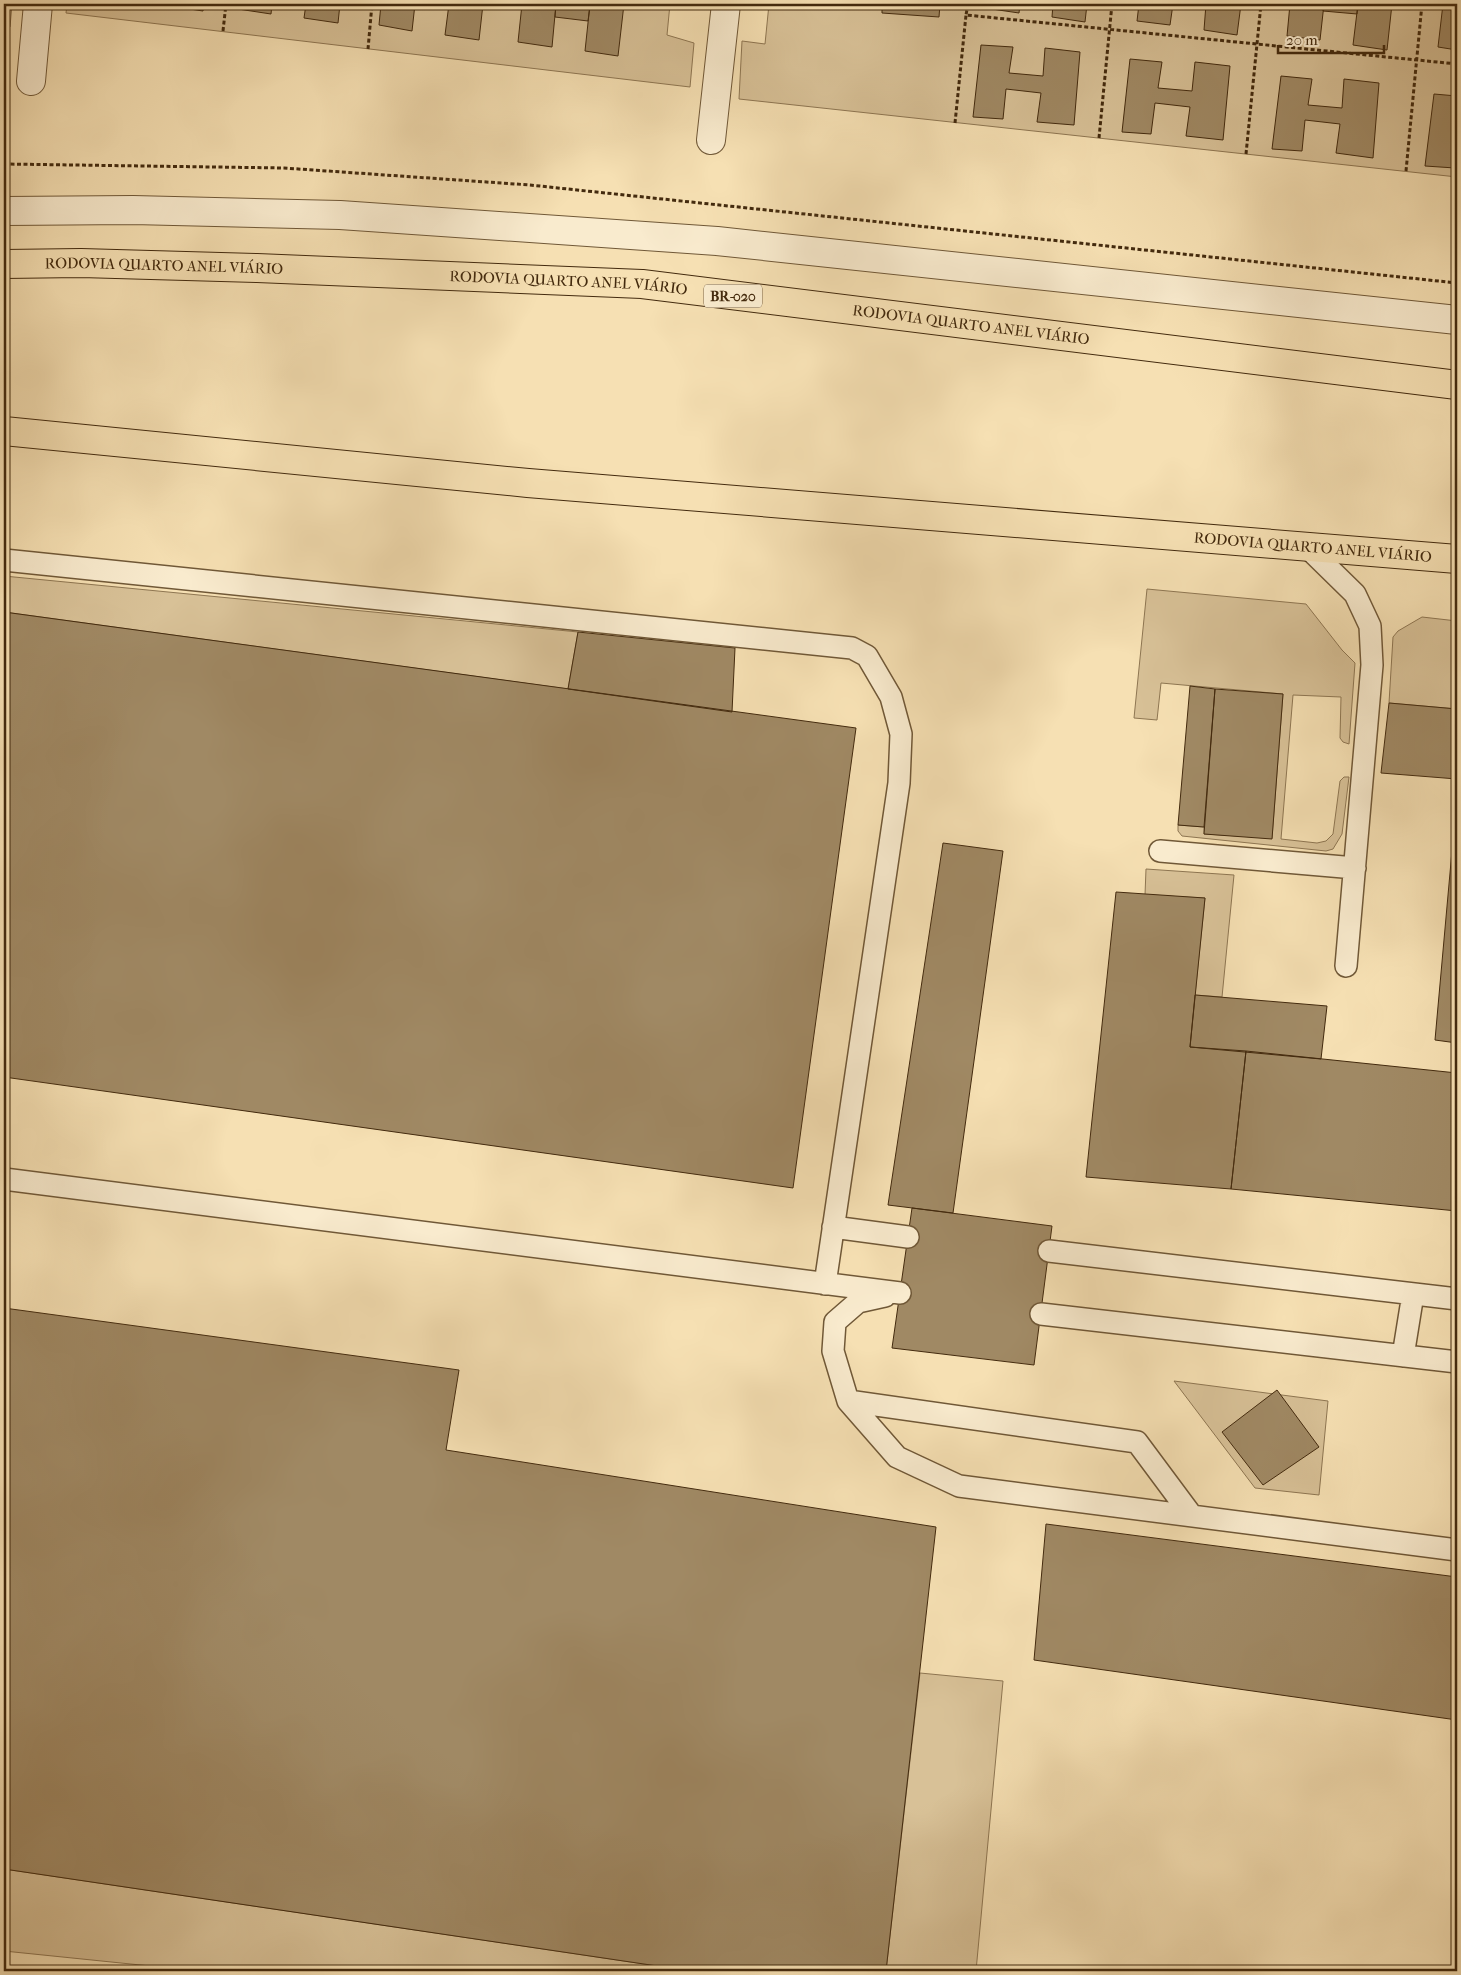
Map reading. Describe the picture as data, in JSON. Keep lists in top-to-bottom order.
{
  "streets": {
    "highway": ["RODOVIA QUARTO ANEL VIÁRIO", "BR-020"]
  },
  "scale_bar": "20 m"
}
